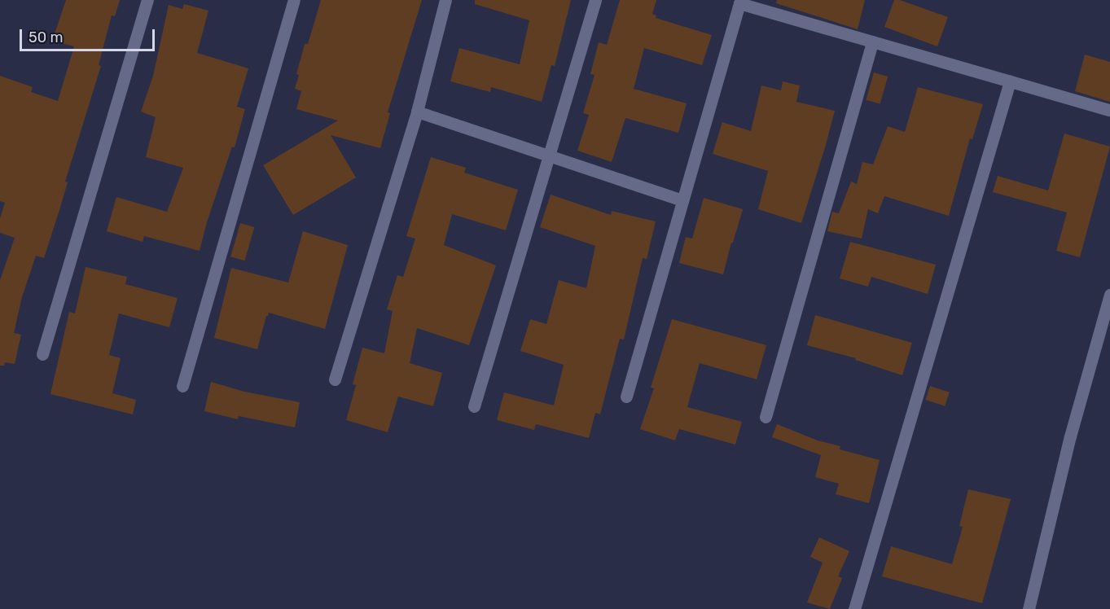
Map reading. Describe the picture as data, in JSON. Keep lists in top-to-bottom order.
{
  "scale_bar": "50 m"
}
